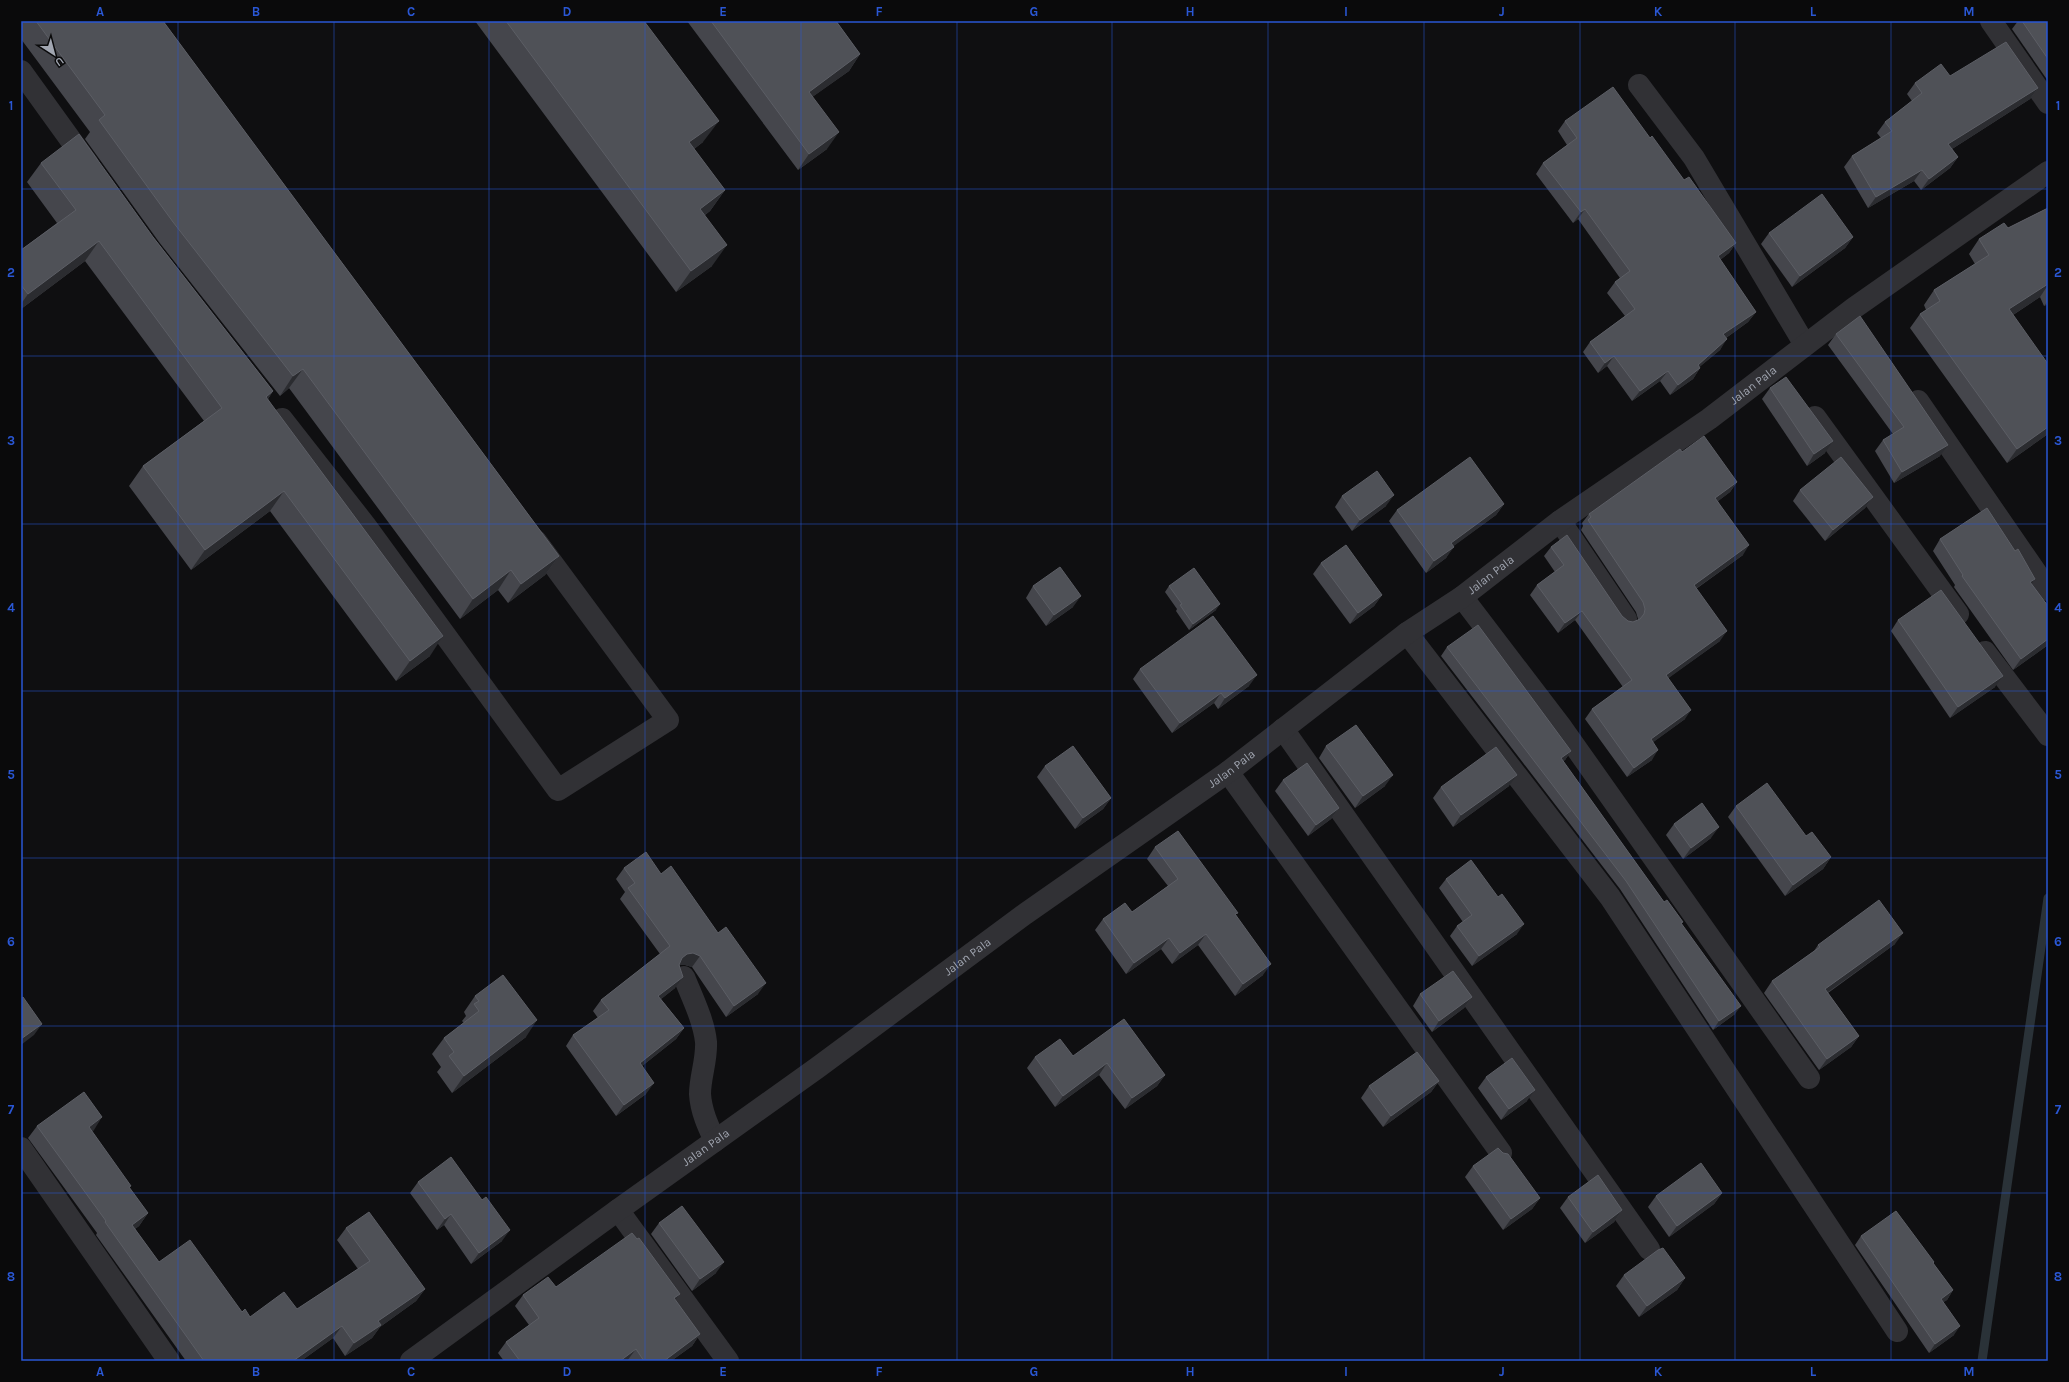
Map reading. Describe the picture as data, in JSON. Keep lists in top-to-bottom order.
{
  "streets": {
    "street": ["Jalan Pala"]
  },
  "north": "bottom right",
  "grid": {
    "columns": [
      "A",
      "B",
      "C",
      "D",
      "E",
      "F",
      "G",
      "H",
      "I",
      "J",
      "K",
      "L",
      "M"
    ],
    "rows": [
      "1",
      "2",
      "3",
      "4",
      "5",
      "6",
      "7",
      "8"
    ]
  }
}
